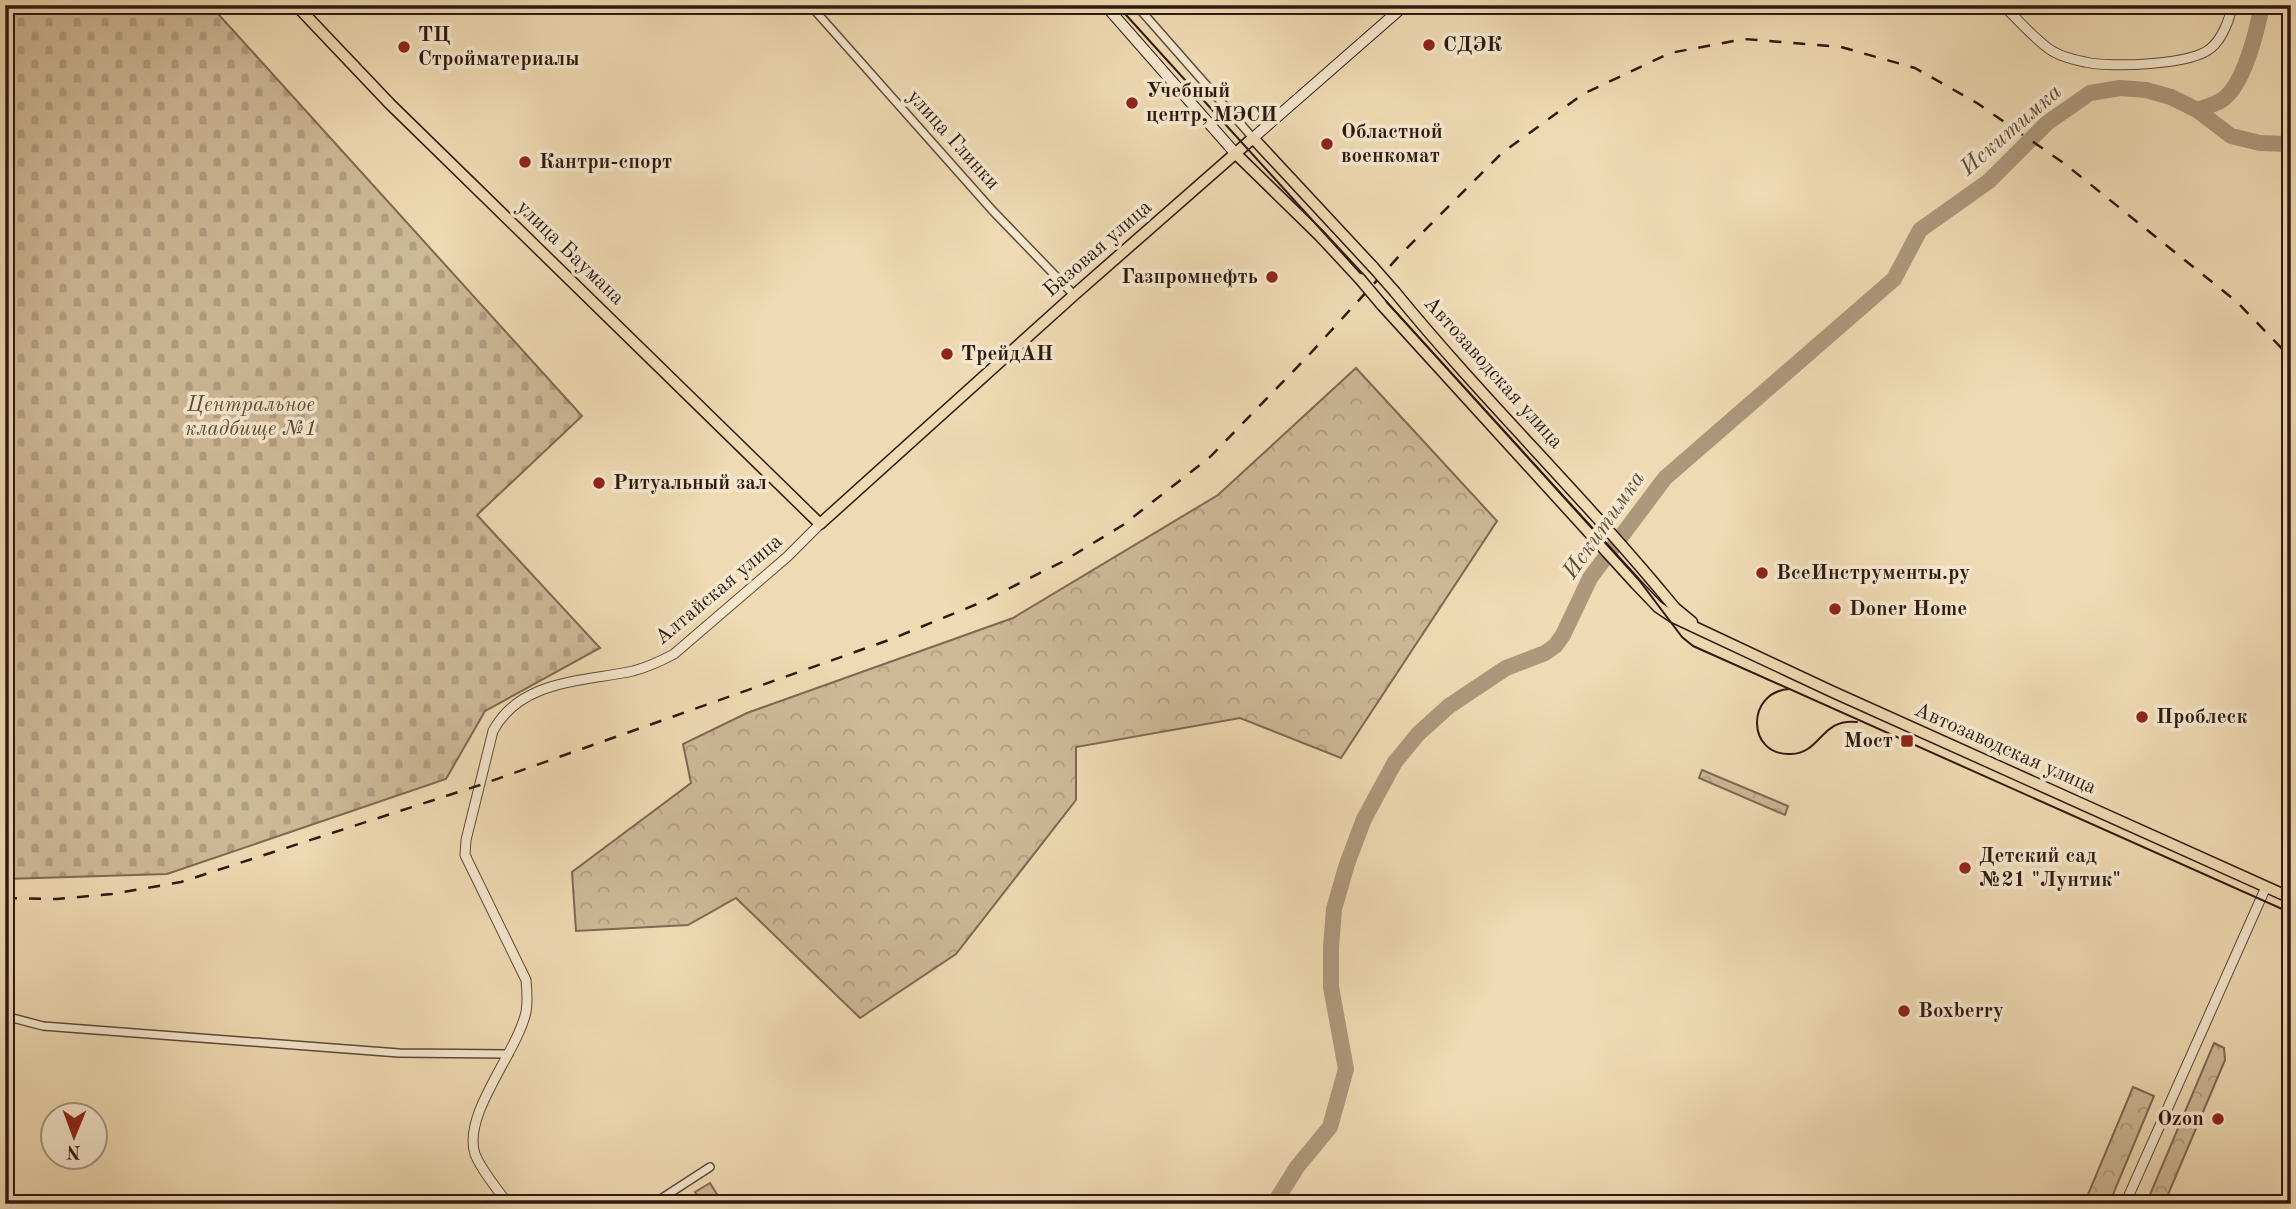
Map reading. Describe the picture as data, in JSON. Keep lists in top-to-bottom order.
{
  "streets": {
    "main road": ["Базовая улица", "улица Баумана", "Автозаводская улица"],
    "street": ["улица Глинки", "Алтайская улица"]
  },
  "crossings": [
    ["улица Глинки", "Базовая улица"],
    ["Базовая улица", "улица Баумана"],
    ["Базовая улица", "Автозаводская улица"],
    ["Базовая улица", "Алтайская улица"],
    ["улица Баумана", "Алтайская улица"]
  ],
  "water": ["Искитимка"],
  "parks": ["Центральное кладбище №1"],
  "places": {
    "other": [
      "СДЭК",
      "ТЦ Стройматериалы",
      "Учебный центр, МЭСИ",
      "Областной военкомат",
      "Кантри-спорт",
      "Газпромнефть",
      "ТрейдАН",
      "Ритуальный зал",
      "ВсеИнструменты.ру",
      "Doner Home",
      "Проблеск",
      "Детский сад №21 \"Лунтик\"",
      "Boxberry",
      "Ozon"
    ],
    "transit": ["Мост"]
  },
  "north": "bottom"
}
